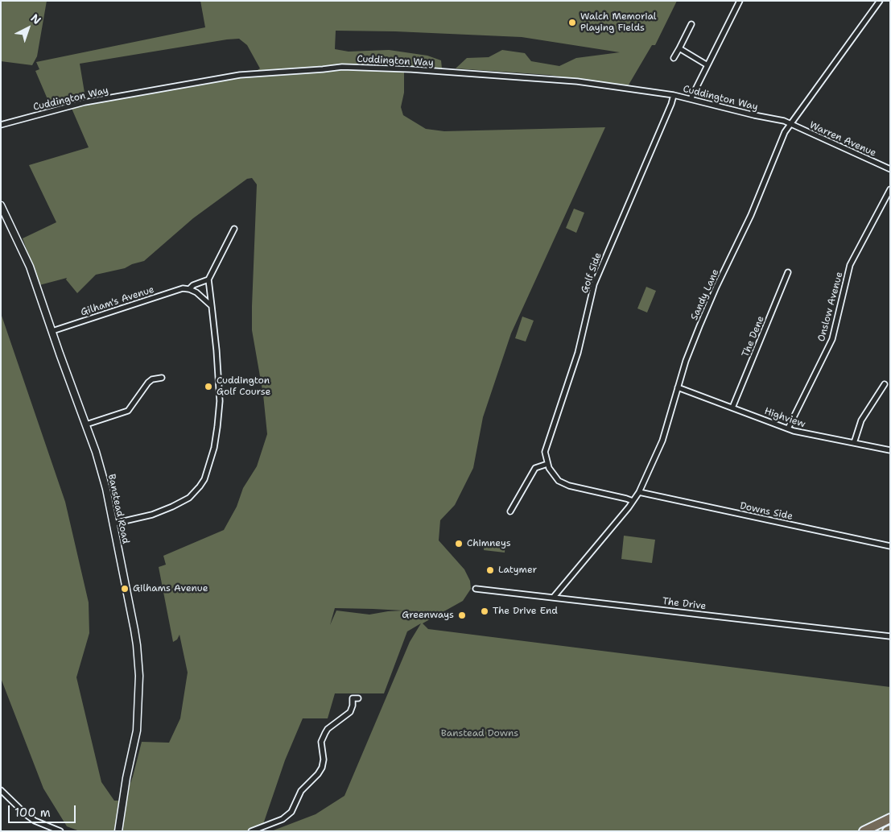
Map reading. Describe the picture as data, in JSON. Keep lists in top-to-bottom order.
{
  "streets": {
    "street": [
      "Cuddington Way",
      "Warren Avenue",
      "Golf Side",
      "Sandy Lane",
      "Gilham's Avenue",
      "Onslow Avenue",
      "The Dene",
      "Highview",
      "Banstead Road",
      "Downs Side",
      "The Drive"
    ]
  },
  "crossings": [
    ["Cuddington Way", "Warren Avenue"],
    ["Cuddington Way", "Golf Side"],
    ["Cuddington Way", "Sandy Lane"],
    ["Warren Avenue", "Sandy Lane"],
    ["Sandy Lane", "Highview"],
    ["Sandy Lane", "Downs Side"],
    ["Sandy Lane", "The Drive"],
    ["Gilham's Avenue", "Banstead Road"],
    ["Onslow Avenue", "Highview"],
    ["The Dene", "Highview"]
  ],
  "parks": ["Banstead Downs"],
  "places": [
    "Walch Memorial Playing Fields",
    "Cuddington Golf Course",
    "Chimneys",
    "Latymer",
    "Gilhams Avenue",
    "The Drive End",
    "Greenways"
  ],
  "scale_bar": "100 m",
  "north": "top right"
}
